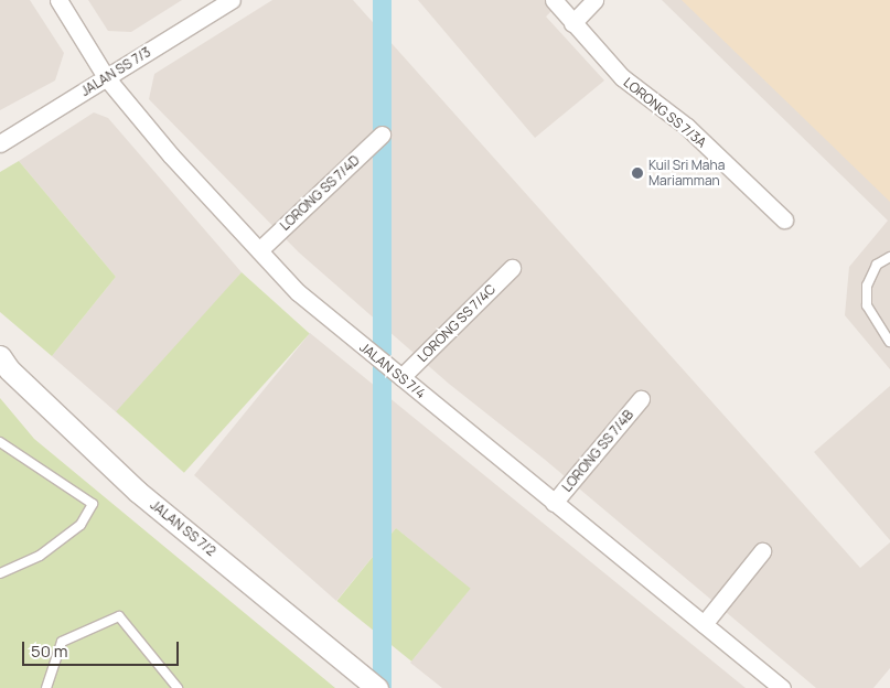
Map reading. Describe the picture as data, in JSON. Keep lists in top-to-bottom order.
{
  "streets": {
    "street": [
      "JALAN SS 7/3",
      "LORONG SS 7/3A",
      "LORONG SS 7/4D",
      "LORONG SS 7/4C",
      "JALAN SS 7/4",
      "LORONG SS 7/4B",
      "JALAN SS 7/2"
    ]
  },
  "crossings": [
    ["JALAN SS 7/3", "JALAN SS 7/4"],
    ["LORONG SS 7/4D", "JALAN SS 7/4"],
    ["LORONG SS 7/4C", "JALAN SS 7/4"],
    ["JALAN SS 7/4", "LORONG SS 7/4B"]
  ],
  "places": ["Kuil Sri Maha Mariamman"],
  "scale_bar": "50 m"
}
